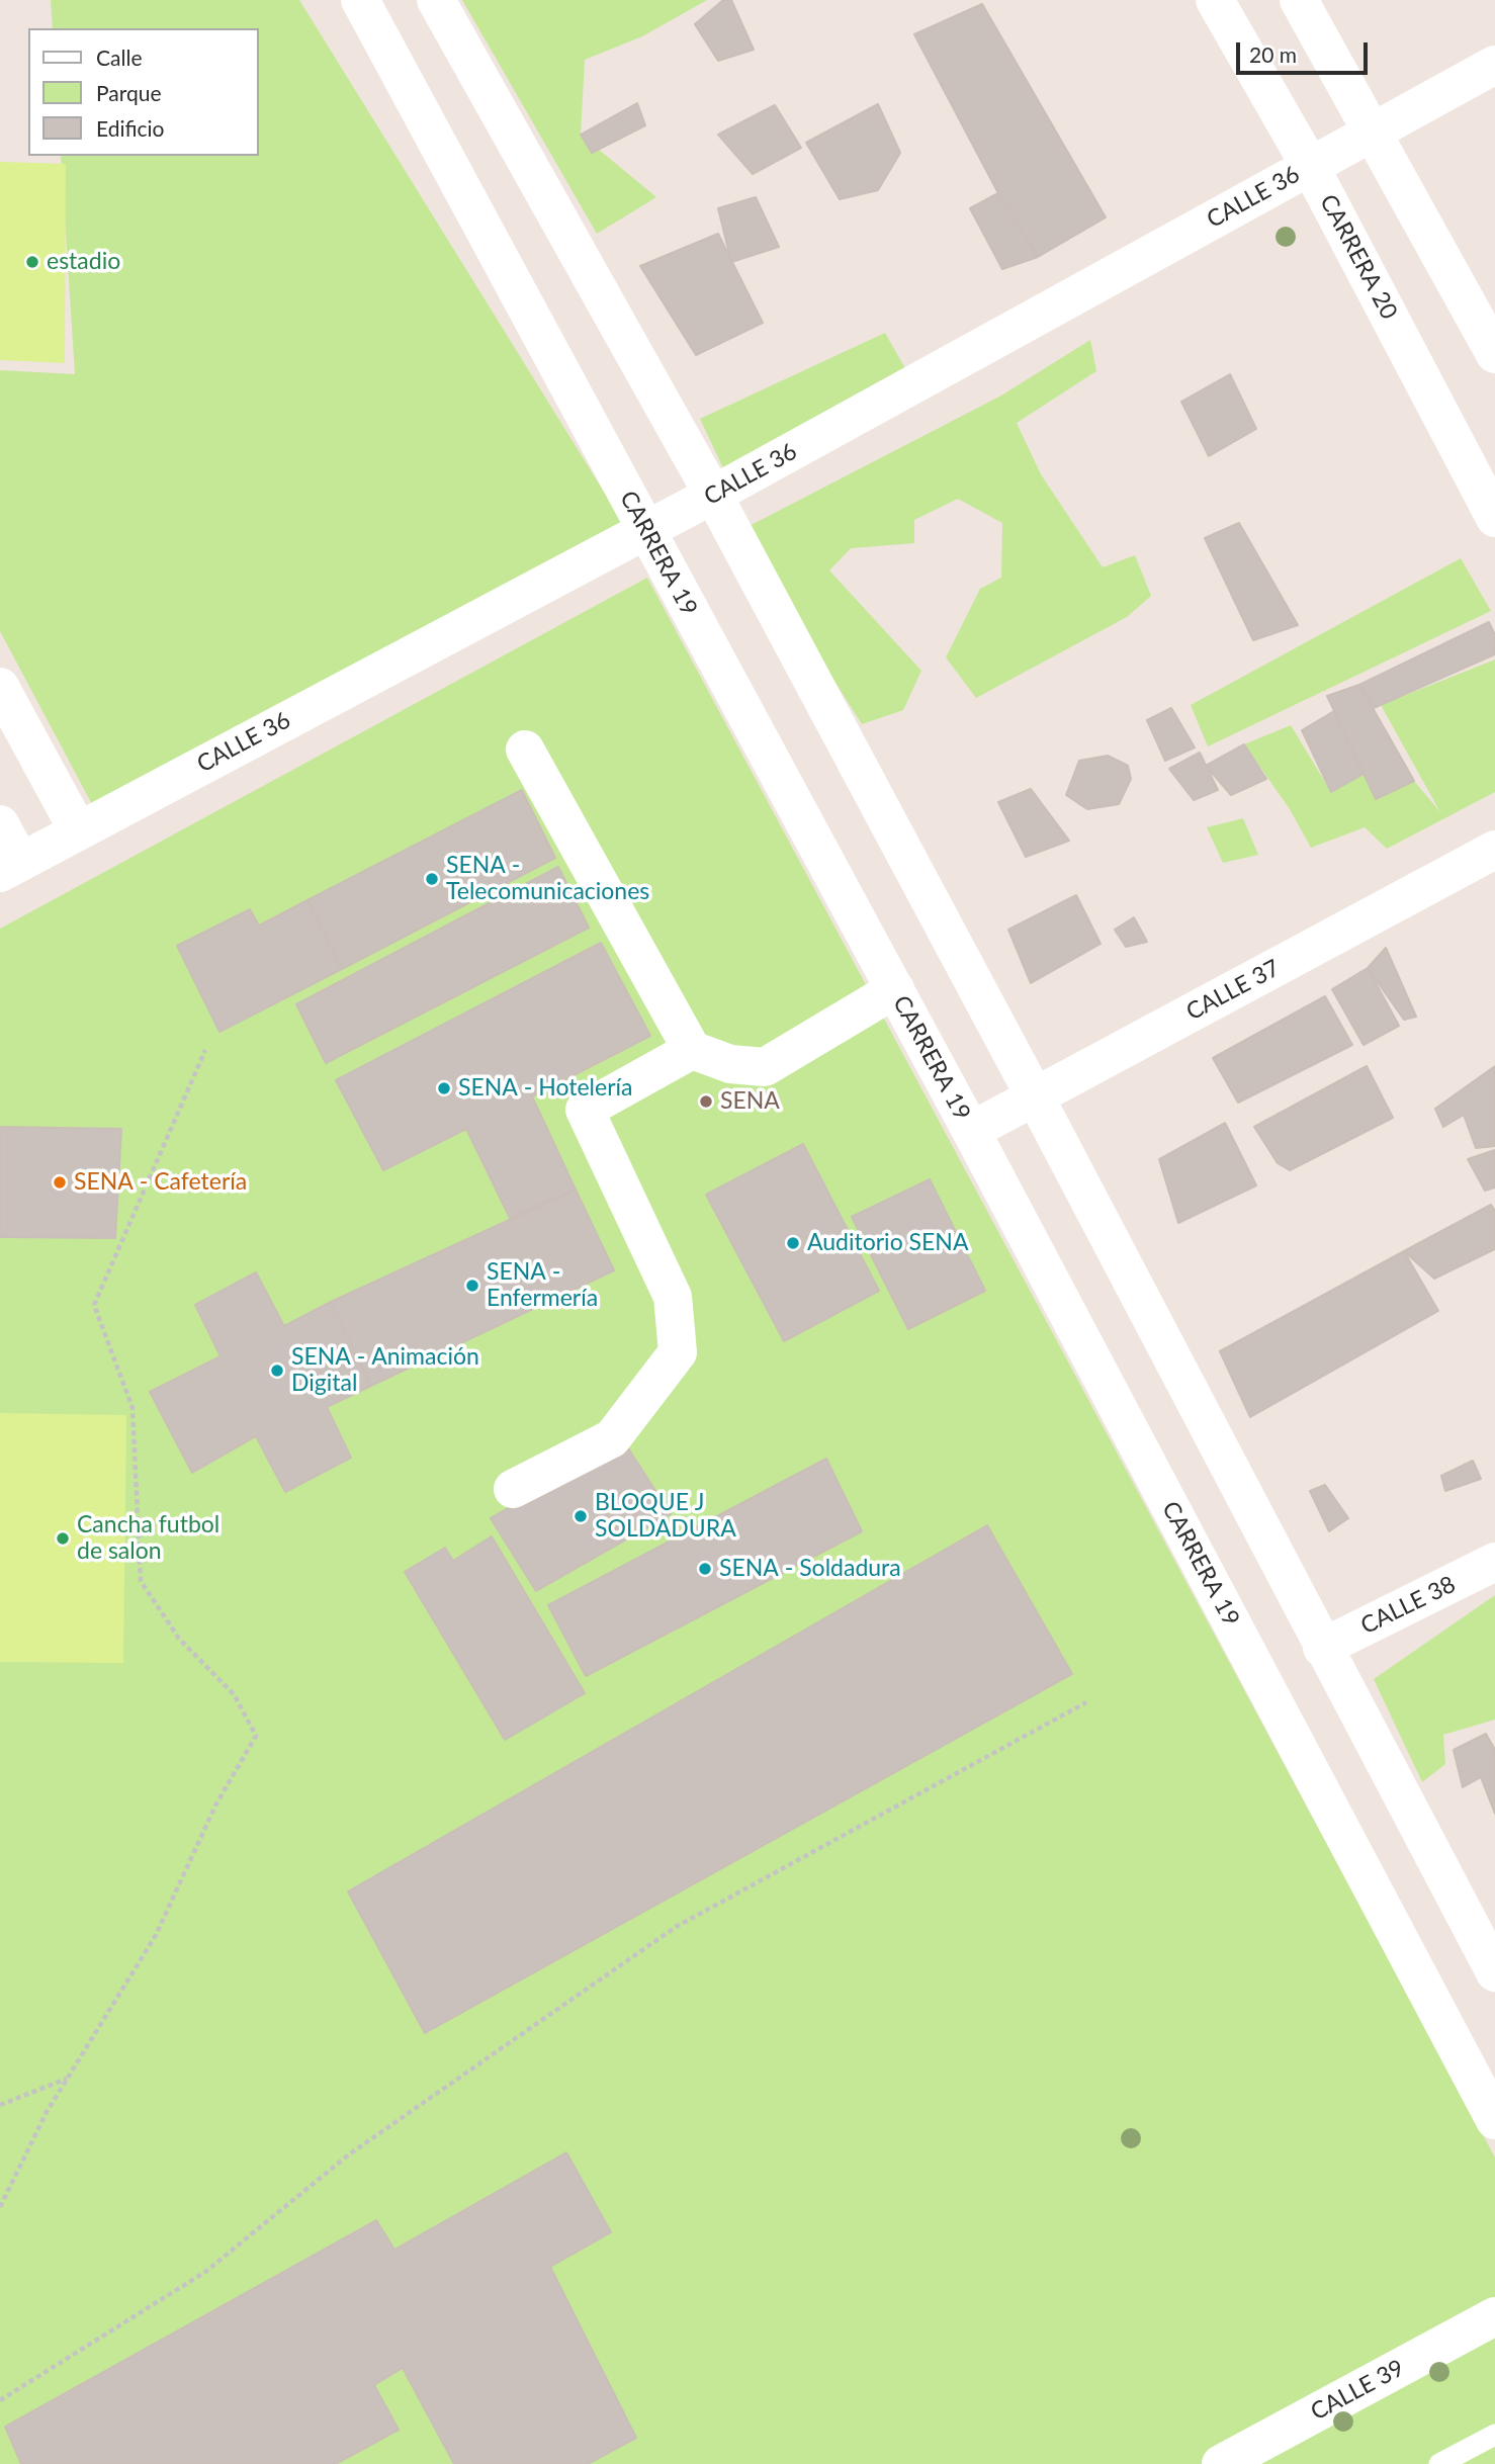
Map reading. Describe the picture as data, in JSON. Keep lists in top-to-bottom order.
{
  "streets": {
    "main road": [
      "CALLE 36",
      "CARRERA 20",
      "CARRERA 19",
      "CALLE 37",
      "CALLE 38",
      "CALLE 39"
    ]
  },
  "crossings": [
    ["CALLE 36", "CARRERA 20"],
    ["CALLE 36", "CARRERA 19"],
    ["CARRERA 19", "CALLE 37"]
  ],
  "places": [
    "estadio",
    "SENA - Telecomunicaciones",
    "SENA - Hotelería",
    "SENA",
    "SENA - Cafetería",
    "Auditorio SENA",
    "SENA - Enfermería",
    "SENA - Animación Digital",
    "BLOQUE J SOLDADURA",
    "Cancha futbol de salon",
    "SENA - Soldadura"
  ],
  "legend": ["Calle", "Parque", "Edificio"],
  "scale_bar": "20 m"
}
